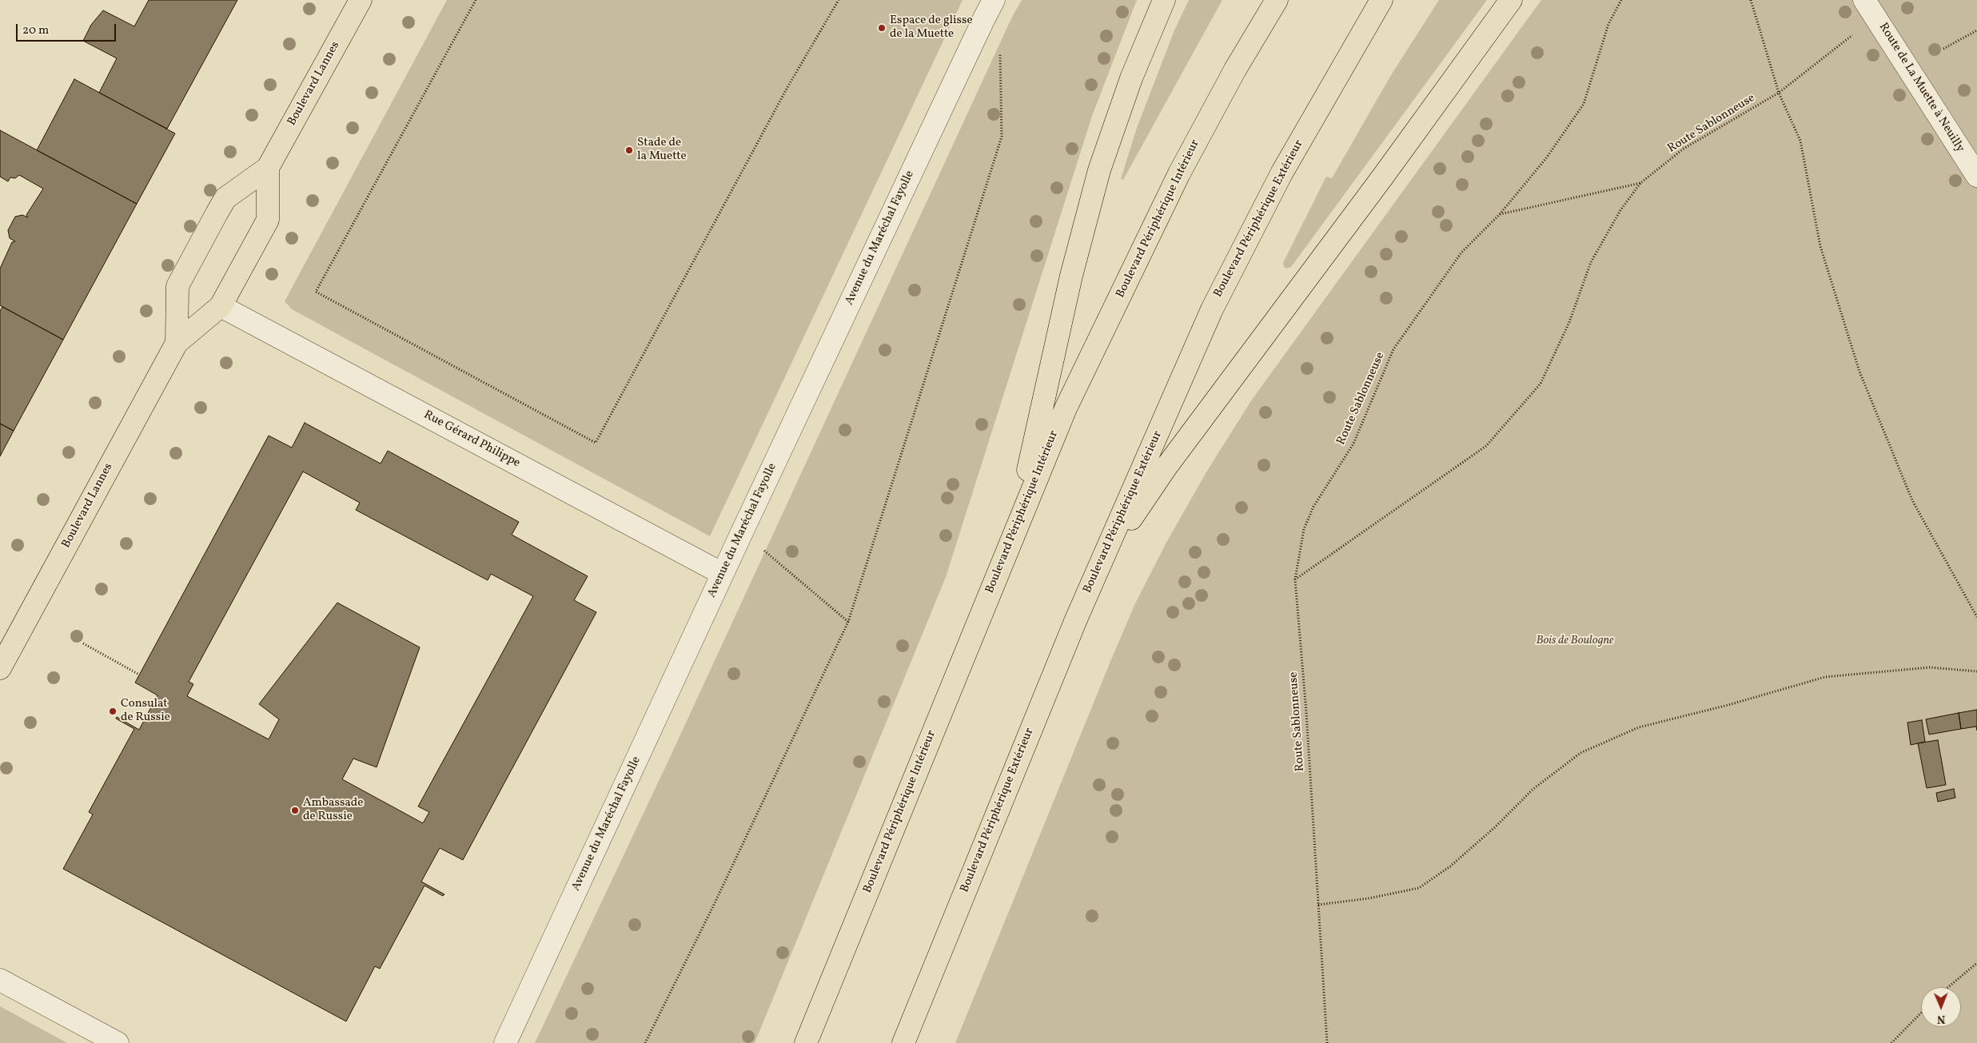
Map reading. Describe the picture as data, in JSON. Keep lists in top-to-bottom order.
{
  "streets": {
    "main road": ["Boulevard Lannes", "Boulevard Périphérique Intérieur", "Boulevard Périphérique Extérieur"],
    "street": ["Route de La Muette à Neuilly", "Avenue du Maréchal Fayolle", "Rue Gérard Philippe"],
    "path": ["Route Sablonneuse"]
  },
  "crossings": [
    ["Boulevard Lannes", "Rue Gérard Philippe"],
    ["Avenue du Maréchal Fayolle", "Rue Gérard Philippe"]
  ],
  "parks": ["Bois de Boulogne"],
  "places": [
    "Espace de glisse de la Muette",
    "Stade de la Muette",
    "Consulat de Russie",
    "Ambassade de Russie"
  ],
  "scale_bar": "20 m",
  "north": "bottom"
}
